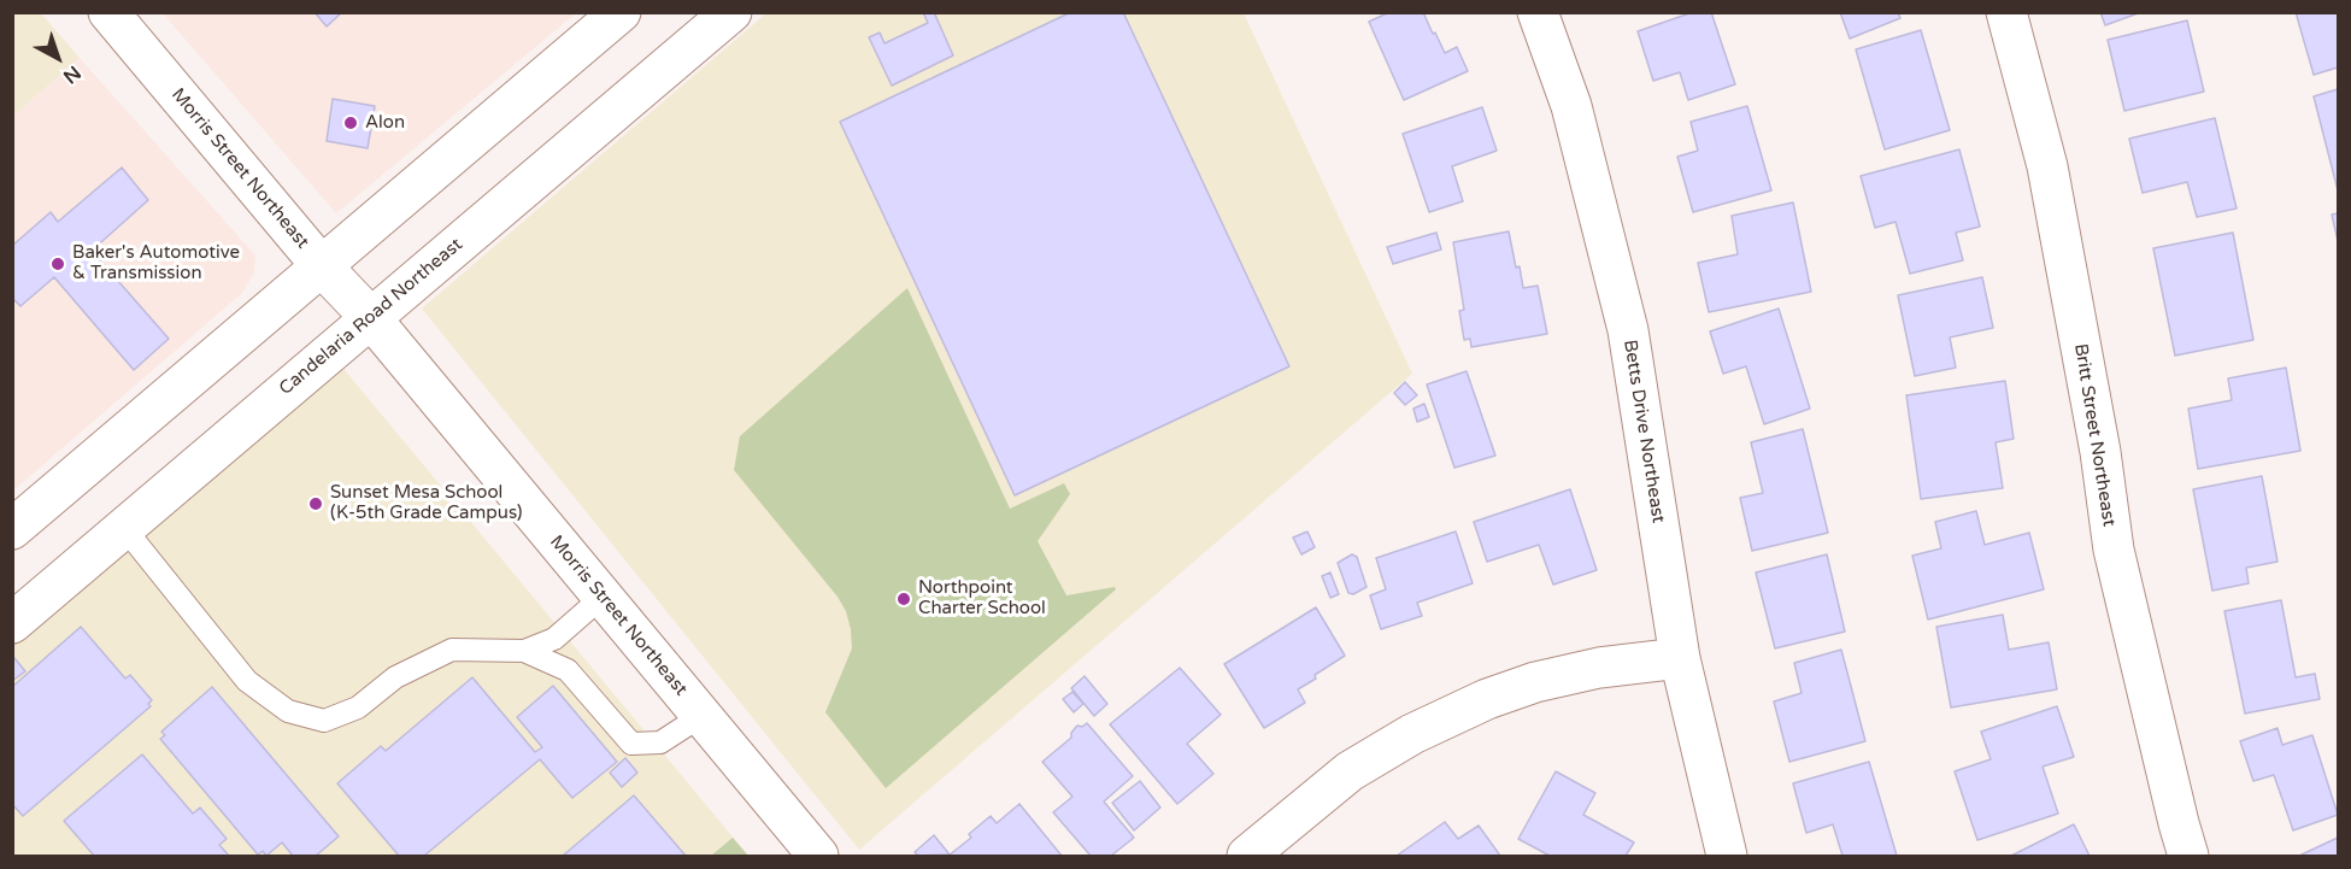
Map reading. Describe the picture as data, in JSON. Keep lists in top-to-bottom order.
{
  "streets": {
    "street": [
      "Morris Street Northeast",
      "Candelaria Road Northeast",
      "Betts Drive Northeast",
      "Britt Street Northeast"
    ]
  },
  "crossings": [
    ["Morris Street Northeast", "Candelaria Road Northeast"]
  ],
  "places": [
    "Alon",
    "Baker's Automotive & Transmission",
    "Sunset Mesa School (K-5th Grade Campus)",
    "Northpoint Charter School"
  ],
  "north": "bottom right"
}
